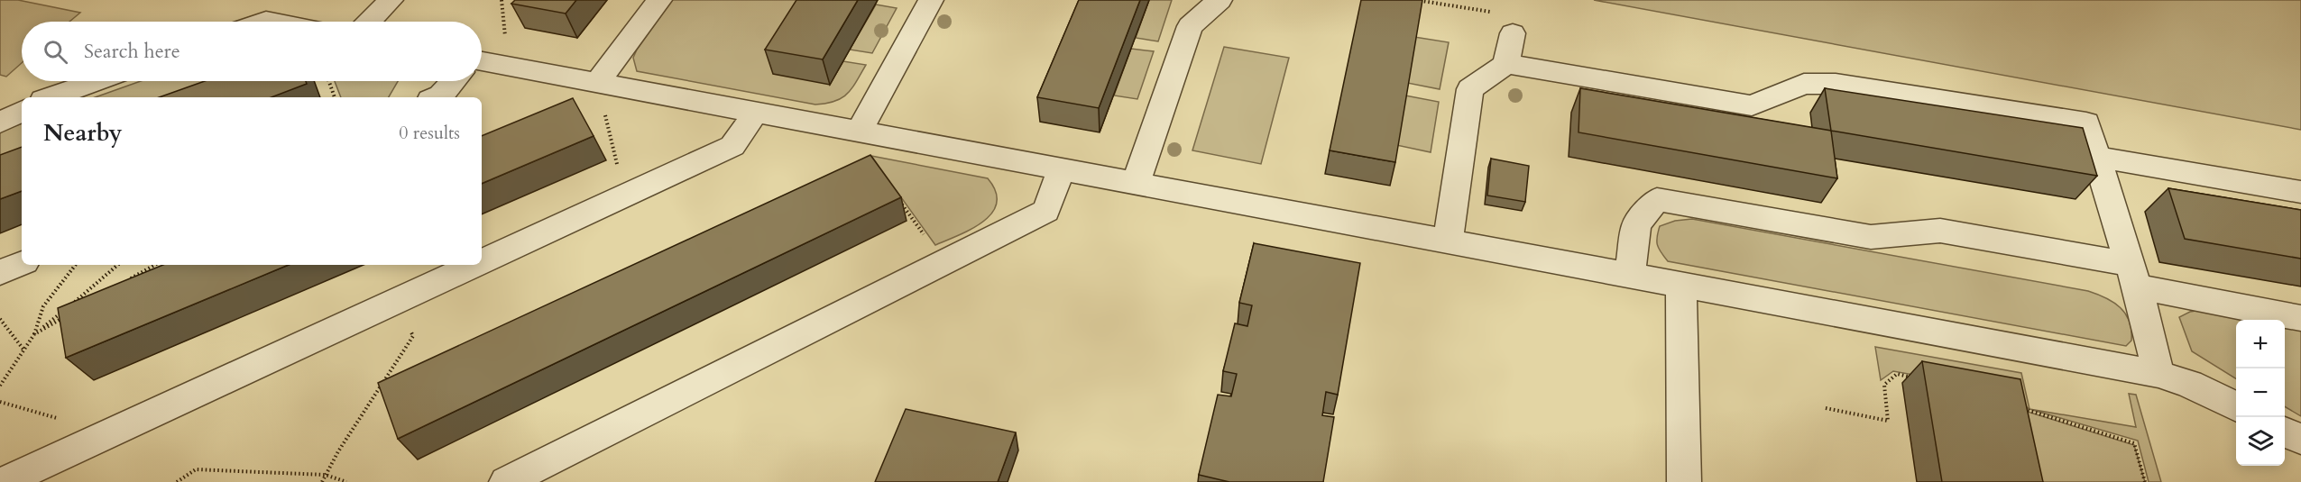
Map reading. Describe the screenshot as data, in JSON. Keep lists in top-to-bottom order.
{
  "page": {
    "search": "Search here",
    "heading": ["Nearby", "0 results"],
    "map_buttons": ["+", "−"]
  }
}
